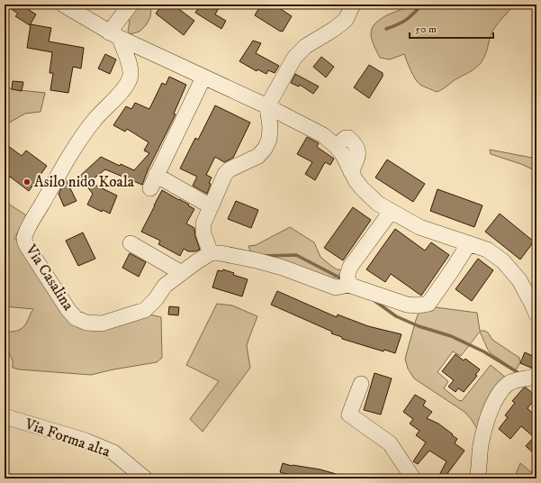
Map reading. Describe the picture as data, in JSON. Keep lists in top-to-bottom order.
{
  "streets": {
    "street": ["Via Casalina", "Via Forma alta"]
  },
  "places": ["Asilo nido Koala"],
  "scale_bar": "50 m"
}
